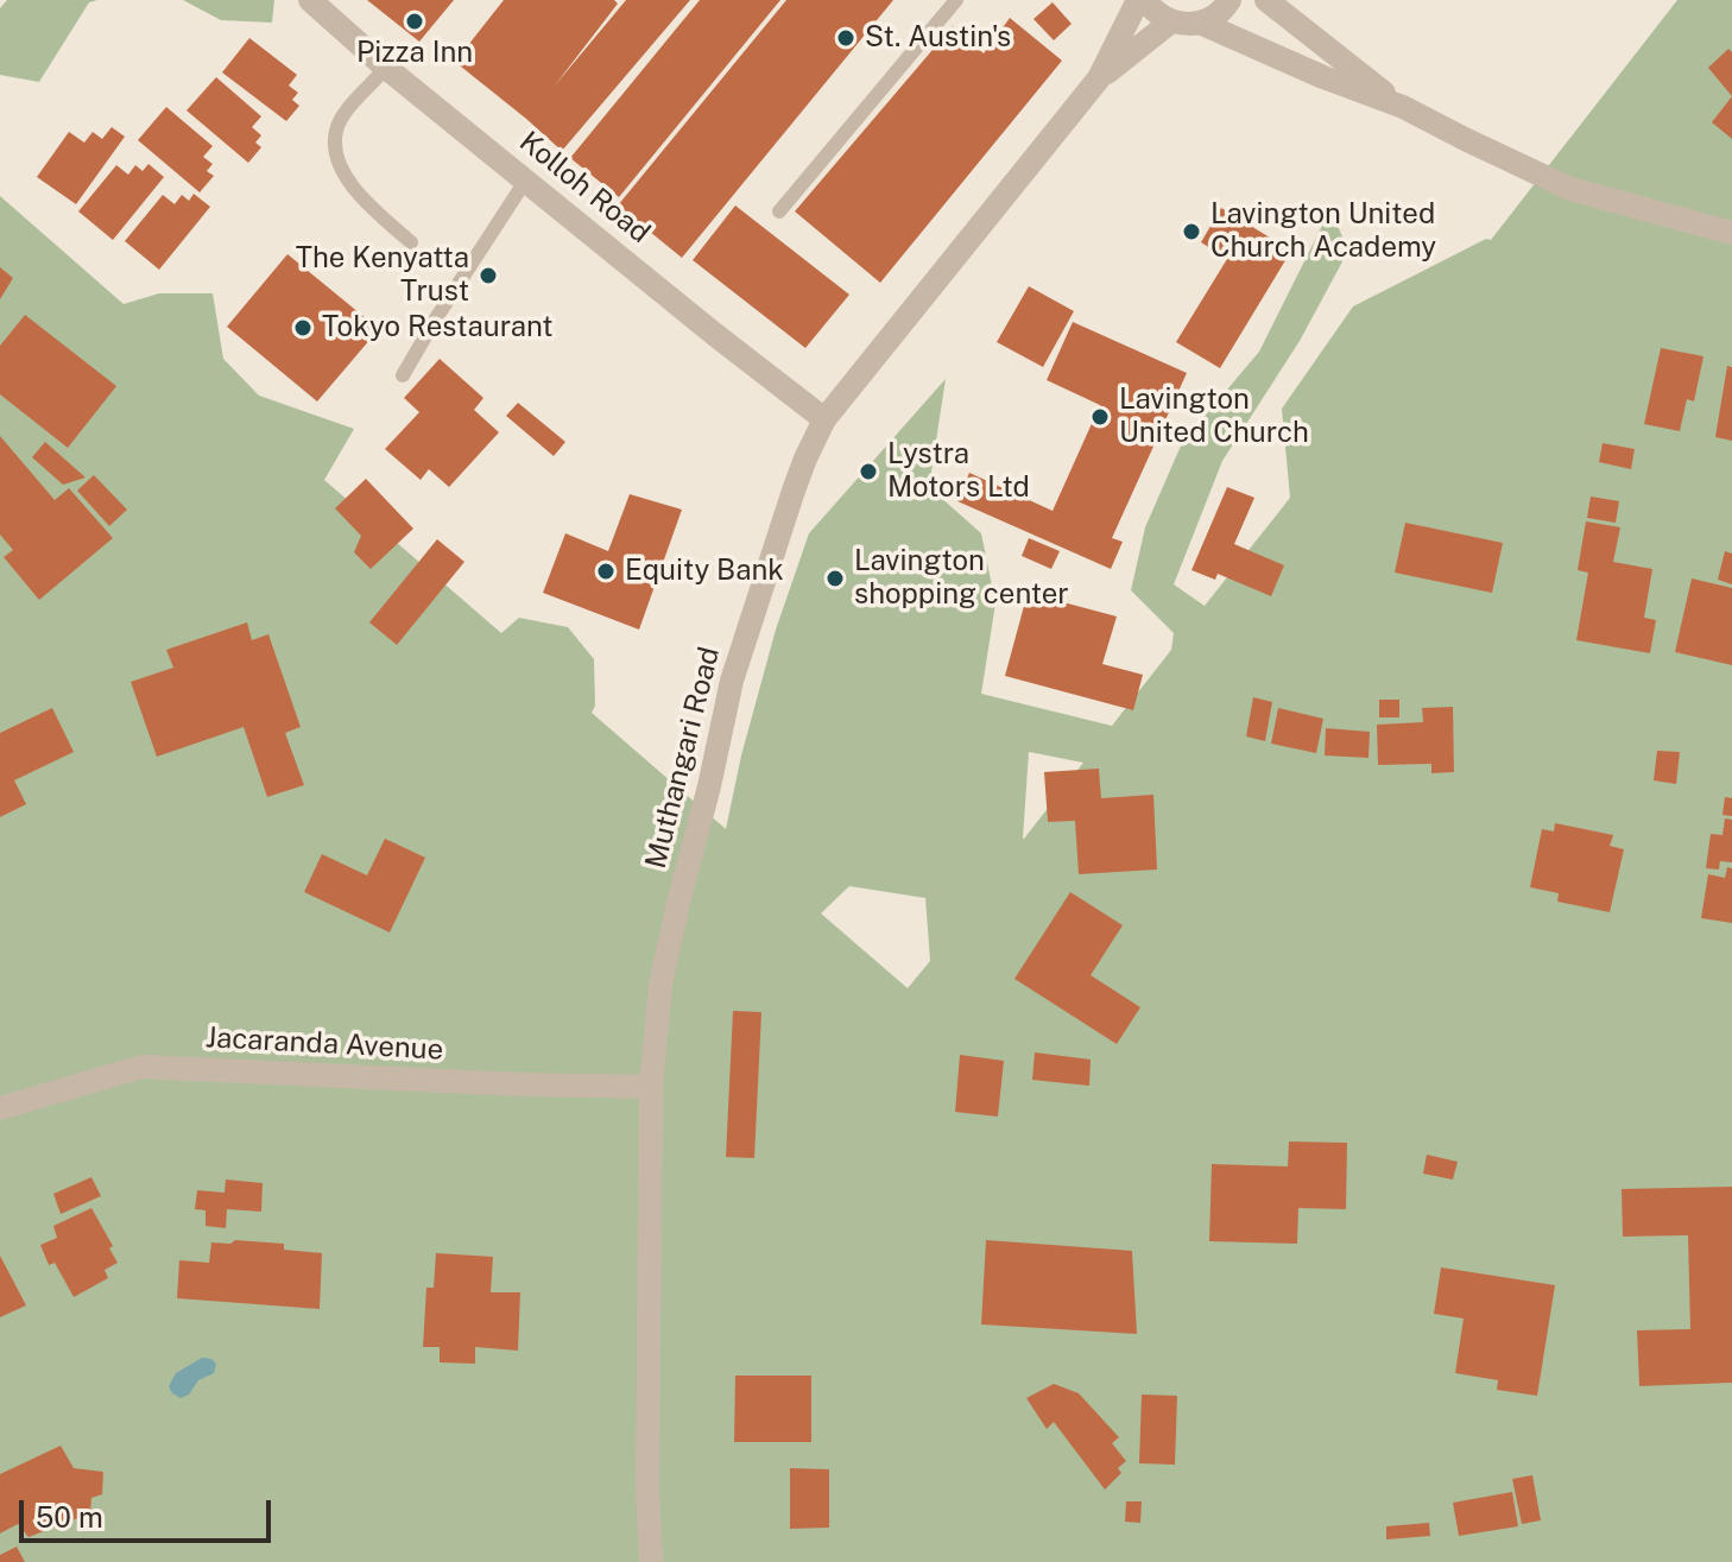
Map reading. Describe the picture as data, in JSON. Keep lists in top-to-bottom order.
{
  "streets": {
    "street": ["Kolloh Road", "Muthangari Road", "Jacaranda Avenue"]
  },
  "crossings": [
    ["Kolloh Road", "Muthangari Road"],
    ["Muthangari Road", "Jacaranda Avenue"]
  ],
  "places": [
    "Pizza Inn",
    "St. Austin's",
    "Lavington United Church Academy",
    "The Kenyatta Trust",
    "Tokyo Restaurant",
    "Lavington United Church",
    "Lystra Motors Ltd",
    "Equity Bank",
    "Lavington shopping center"
  ],
  "scale_bar": "50 m"
}
